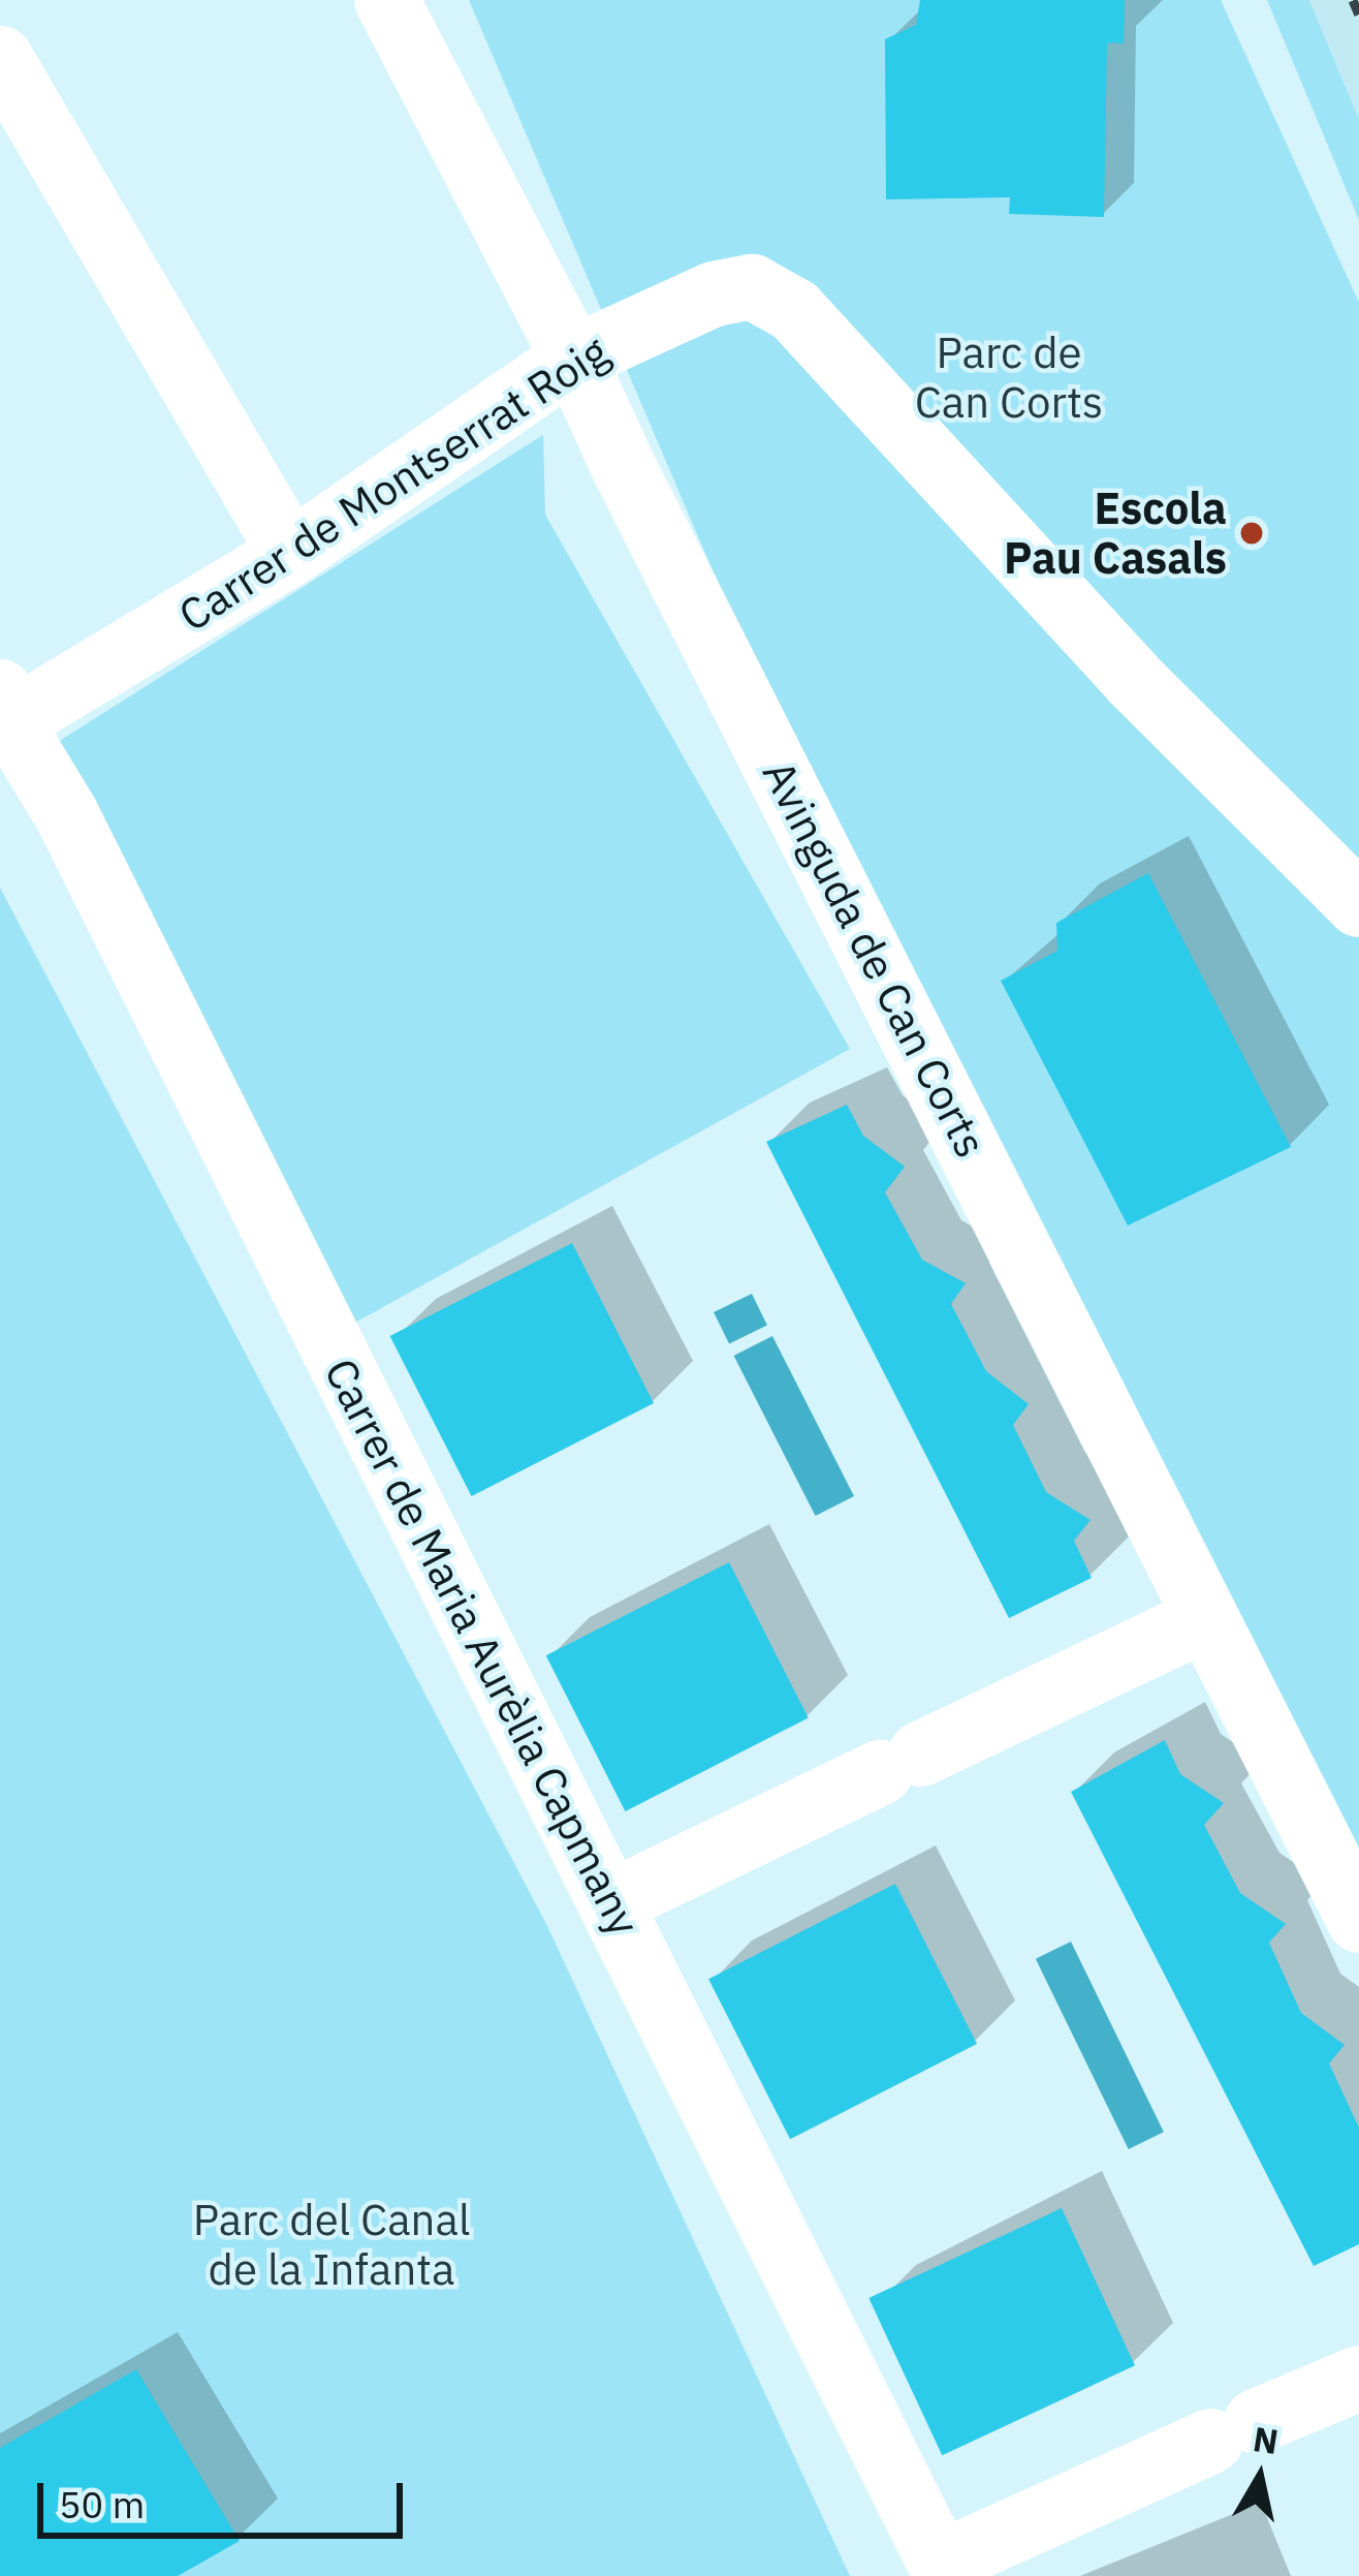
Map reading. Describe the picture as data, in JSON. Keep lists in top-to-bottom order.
{
  "streets": {
    "street": ["Carrer de Montserrat Roig", "Avinguda de Can Corts", "Carrer de Maria Aurèlia Capmany"]
  },
  "crossings": [
    ["Carrer de Montserrat Roig", "Avinguda de Can Corts"],
    ["Carrer de Montserrat Roig", "Carrer de Maria Aurèlia Capmany"]
  ],
  "parks": ["Parc de Can Corts", "Parc del Canal de la Infanta"],
  "places": ["Escola Pau Casals"],
  "scale_bar": "50 m",
  "north": "top"
}
